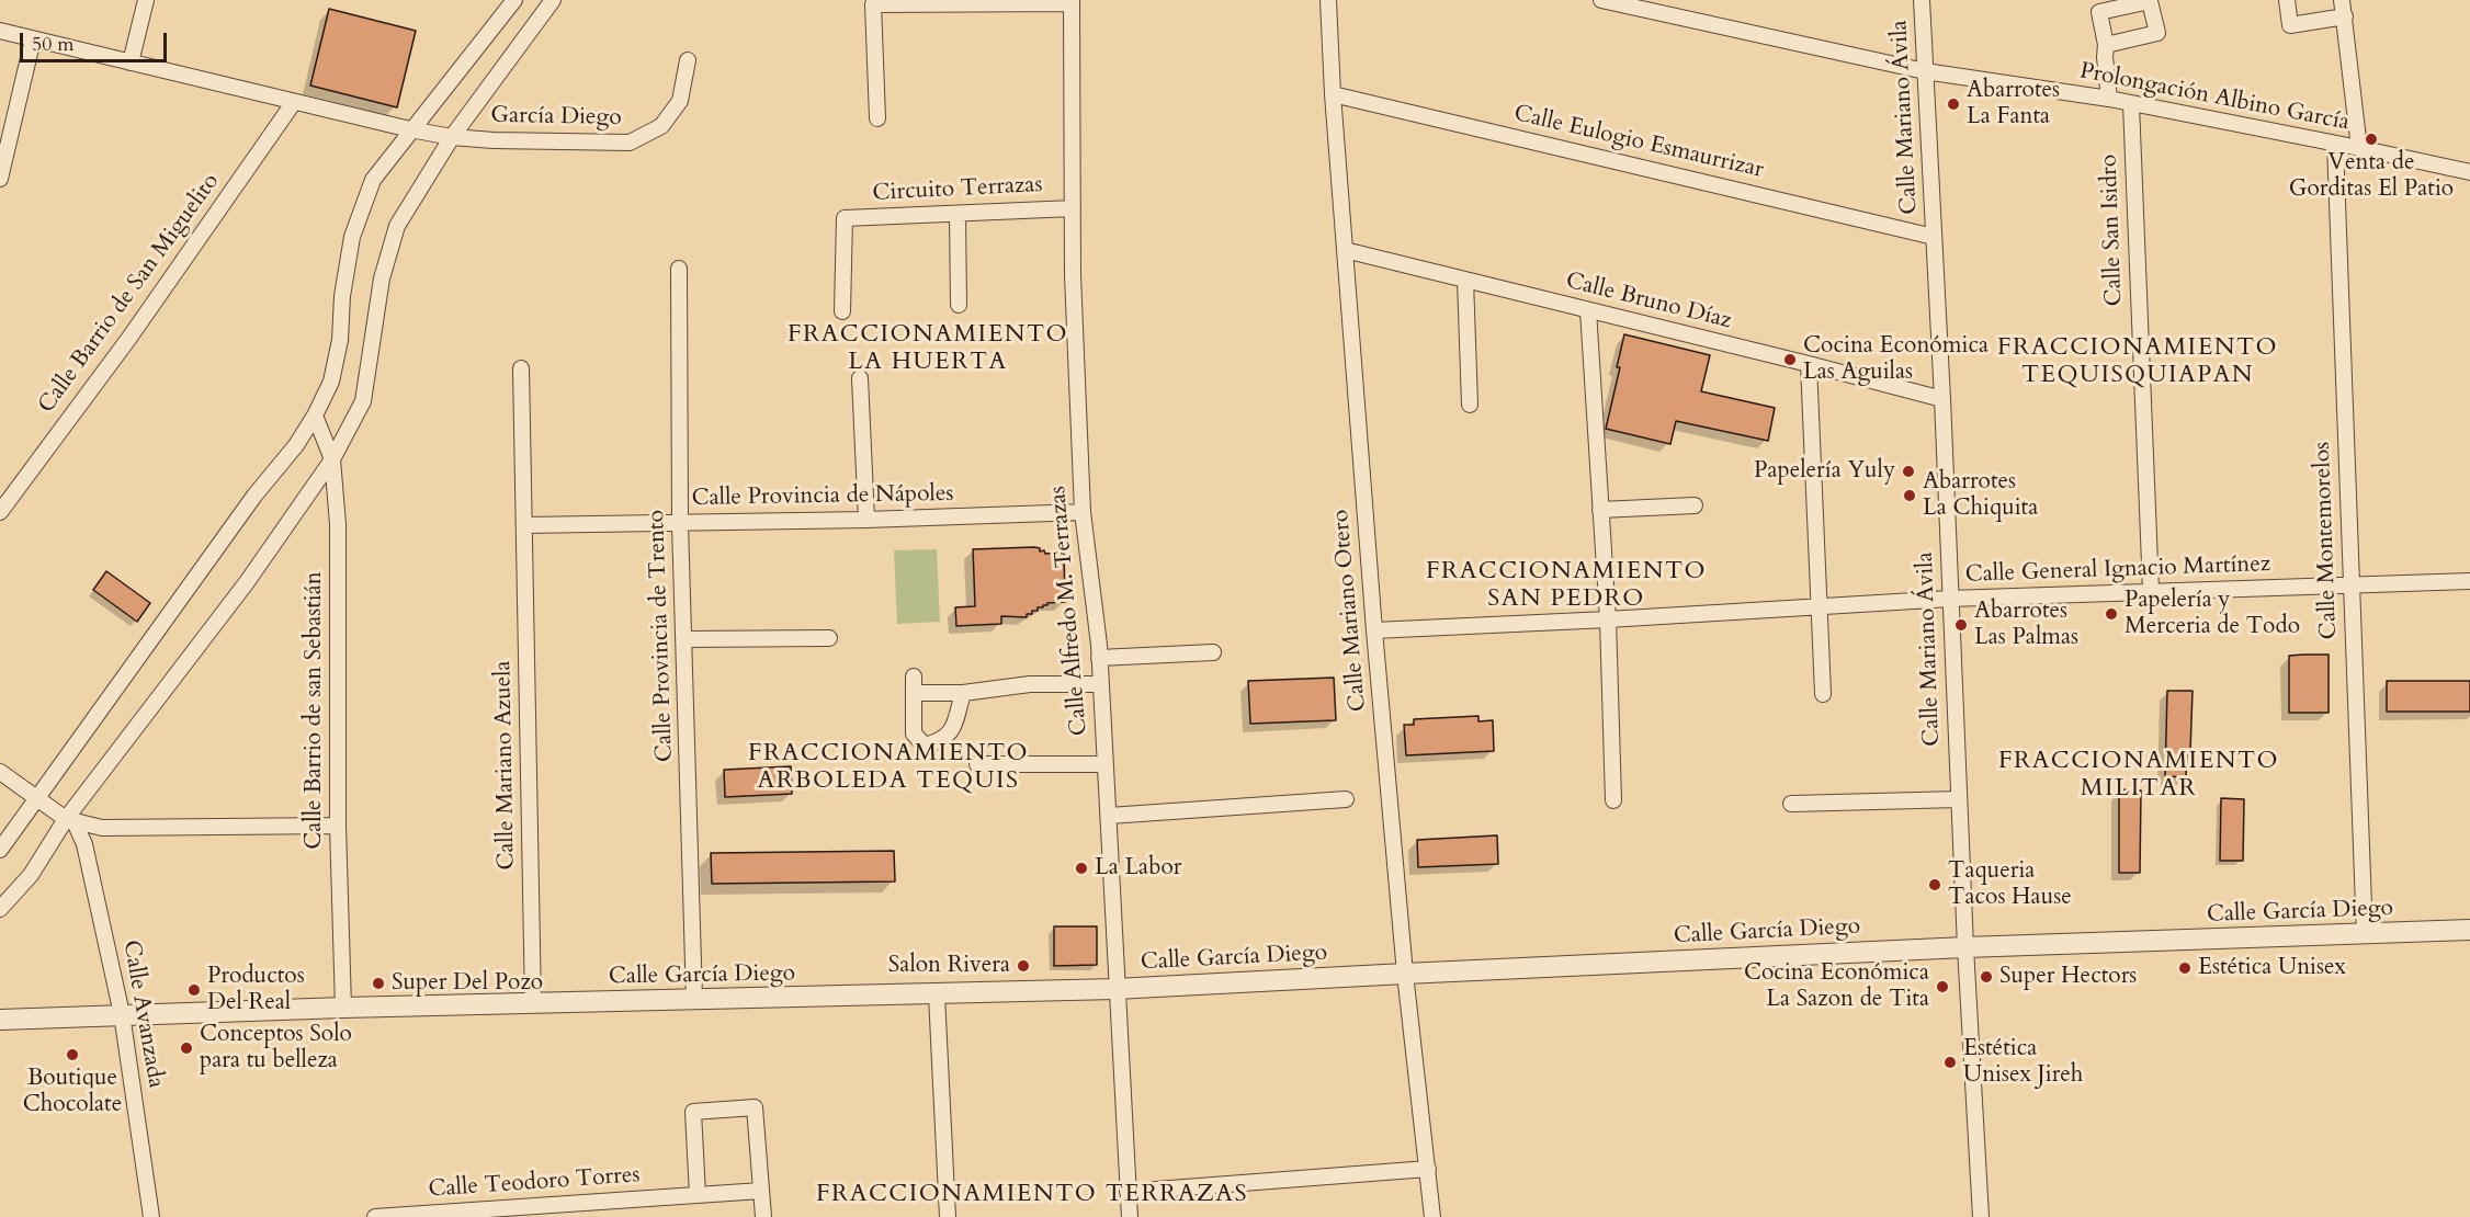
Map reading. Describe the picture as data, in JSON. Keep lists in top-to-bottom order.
{
  "streets": {
    "street": [
      "Prolongación Albino García",
      "García Diego",
      "Calle Mariano Ávila",
      "Calle Eulogio Esmaurrizar",
      "Circuito Terrazas",
      "Calle San Isidro",
      "Calle Barrio de San Miguelito",
      "Calle Bruno Díaz",
      "Calle Provincia de Nápoles",
      "Calle Montemorelos",
      "Calle General Ignacio Martínez",
      "Calle Alfredo M. Terrazas",
      "Calle Mariano Otero",
      "Calle Provincia de Trento",
      "Calle Barrio de san Sebastián",
      "Calle Mariano Azuela",
      "Calle García Diego",
      "Calle Avanzada",
      "Calle Teodoro Torres"
    ]
  },
  "crossings": [
    ["Prolongación Albino García", "Calle Mariano Ávila"],
    ["Prolongación Albino García", "Calle San Isidro"],
    ["Prolongación Albino García", "Calle Montemorelos"],
    ["García Diego", "Calle Barrio de San Miguelito"],
    ["Calle Mariano Ávila", "Calle Eulogio Esmaurrizar"],
    ["Calle Mariano Ávila", "Calle Bruno Díaz"],
    ["Calle Mariano Ávila", "Calle General Ignacio Martínez"],
    ["Calle Mariano Ávila", "Calle García Diego"],
    ["Calle Eulogio Esmaurrizar", "Calle Mariano Otero"],
    ["Circuito Terrazas", "Calle Alfredo M. Terrazas"],
    ["Calle San Isidro", "Calle General Ignacio Martínez"],
    ["Calle Bruno Díaz", "Calle Mariano Otero"],
    ["Calle Provincia de Nápoles", "Calle Alfredo M. Terrazas"],
    ["Calle Provincia de Nápoles", "Calle Provincia de Trento"],
    ["Calle Provincia de Nápoles", "Calle Mariano Azuela"],
    ["Calle Montemorelos", "Calle General Ignacio Martínez"],
    ["Calle Montemorelos", "Calle García Diego"],
    ["Calle General Ignacio Martínez", "Calle Mariano Otero"],
    ["Calle Alfredo M. Terrazas", "Calle García Diego"],
    ["Calle Mariano Otero", "Calle García Diego"],
    ["Calle Provincia de Trento", "Calle García Diego"],
    ["Calle Barrio de san Sebastián", "Calle García Diego"],
    ["Calle Mariano Azuela", "Calle García Diego"],
    ["Calle García Diego", "Calle Avanzada"]
  ],
  "districts": [
    "FRACCIONAMIENTO LA HUERTA",
    "FRACCIONAMIENTO TEQUISQUIAPAN",
    "FRACCIONAMIENTO SAN PEDRO",
    "FRACCIONAMIENTO ARBOLEDA TEQUIS",
    "FRACCIONAMIENTO MILITAR",
    "FRACCIONAMIENTO TERRAZAS"
  ],
  "places": [
    "Abarrotes La Fanta",
    "Venta de Gorditas El Patio",
    "Cocina Económica Las Aguilas",
    "Papelería Yuly",
    "Abarrotes La Chiquita",
    "Papelería y Merceria de Todo",
    "Abarrotes Las Palmas",
    "La Labor",
    "Taqueria Tacos Hause",
    "Salon Rivera",
    "Estética Unisex",
    "Super Hectors",
    "Super Del Pozo",
    "Cocina Económica La Sazon de Tita",
    "Productos Del Real",
    "Conceptos Solo para tu belleza",
    "Boutique Chocolate",
    "Estética Unisex Jireh"
  ],
  "scale_bar": "50 m"
}
